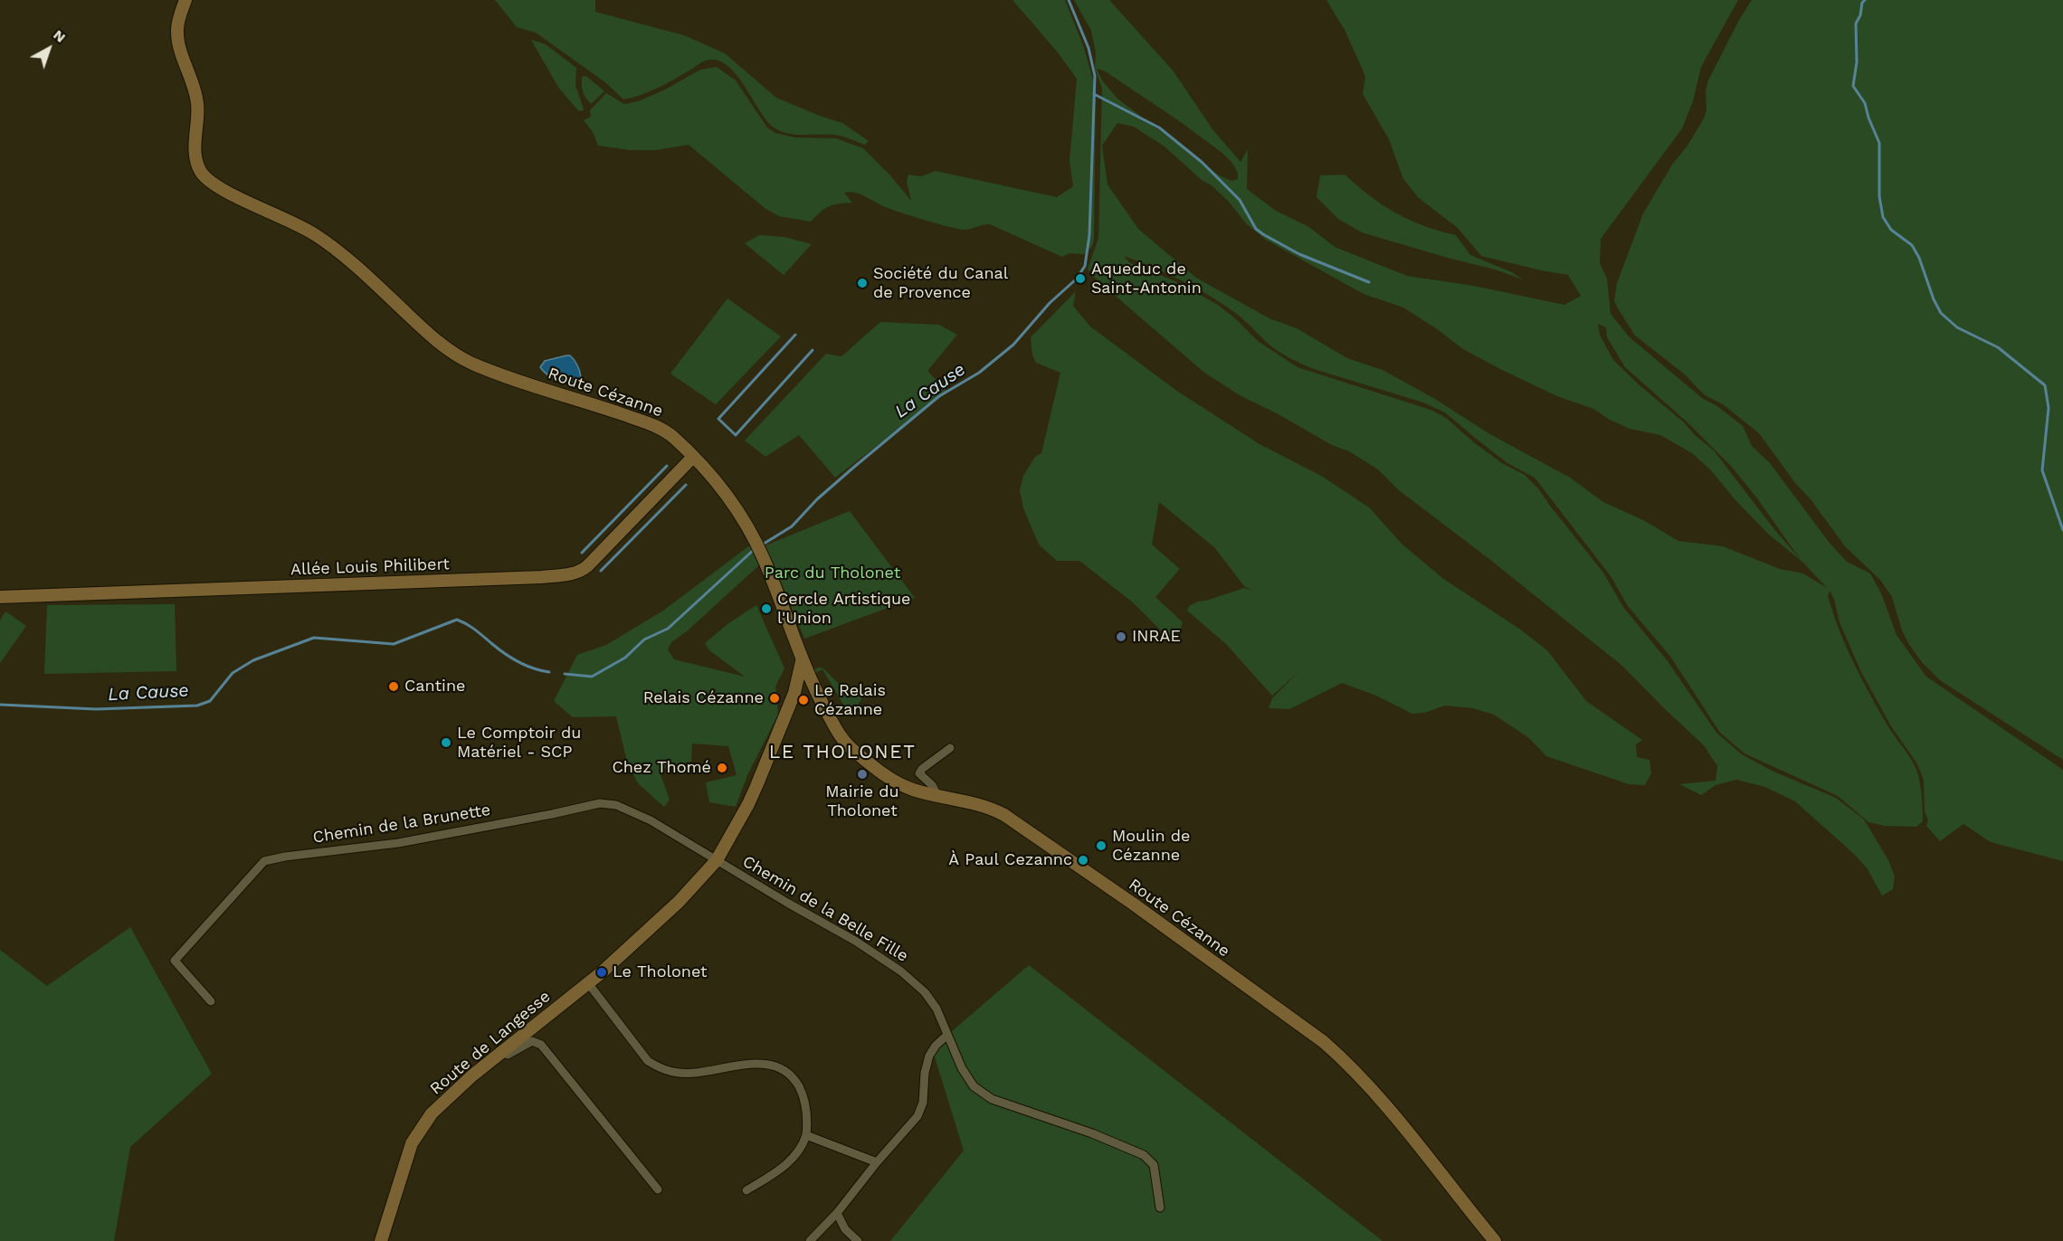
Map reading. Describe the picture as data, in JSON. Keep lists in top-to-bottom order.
{
  "streets": {
    "street": [
      "Route Cézanne",
      "Allée Louis Philibert",
      "Chemin de la Brunette",
      "Chemin de la Belle Fille",
      "Route de Langesse"
    ]
  },
  "crossings": [
    ["Route Cézanne", "Allée Louis Philibert"],
    ["Route Cézanne", "Route de Langesse"],
    ["Chemin de la Brunette", "Chemin de la Belle Fille"],
    ["Chemin de la Brunette", "Route de Langesse"],
    ["Chemin de la Belle Fille", "Route de Langesse"]
  ],
  "districts": ["LE THOLONET"],
  "water": ["La Cause"],
  "parks": ["Parc du Tholonet"],
  "places": [
    "Aqueduc de Saint-Antonin",
    "Société du Canal de Provence",
    "Cercle Artistique l'Union",
    "INRAE",
    "Cantine",
    "Relais Cézanne",
    "Le Relais Cézanne",
    "Le Comptoir du Matériel - SCP",
    "Chez Thomé",
    "Mairie du Tholonet",
    "Moulin de Cézanne",
    "À Paul Cezannc",
    "Le Tholonet"
  ],
  "north": "top right"
}
